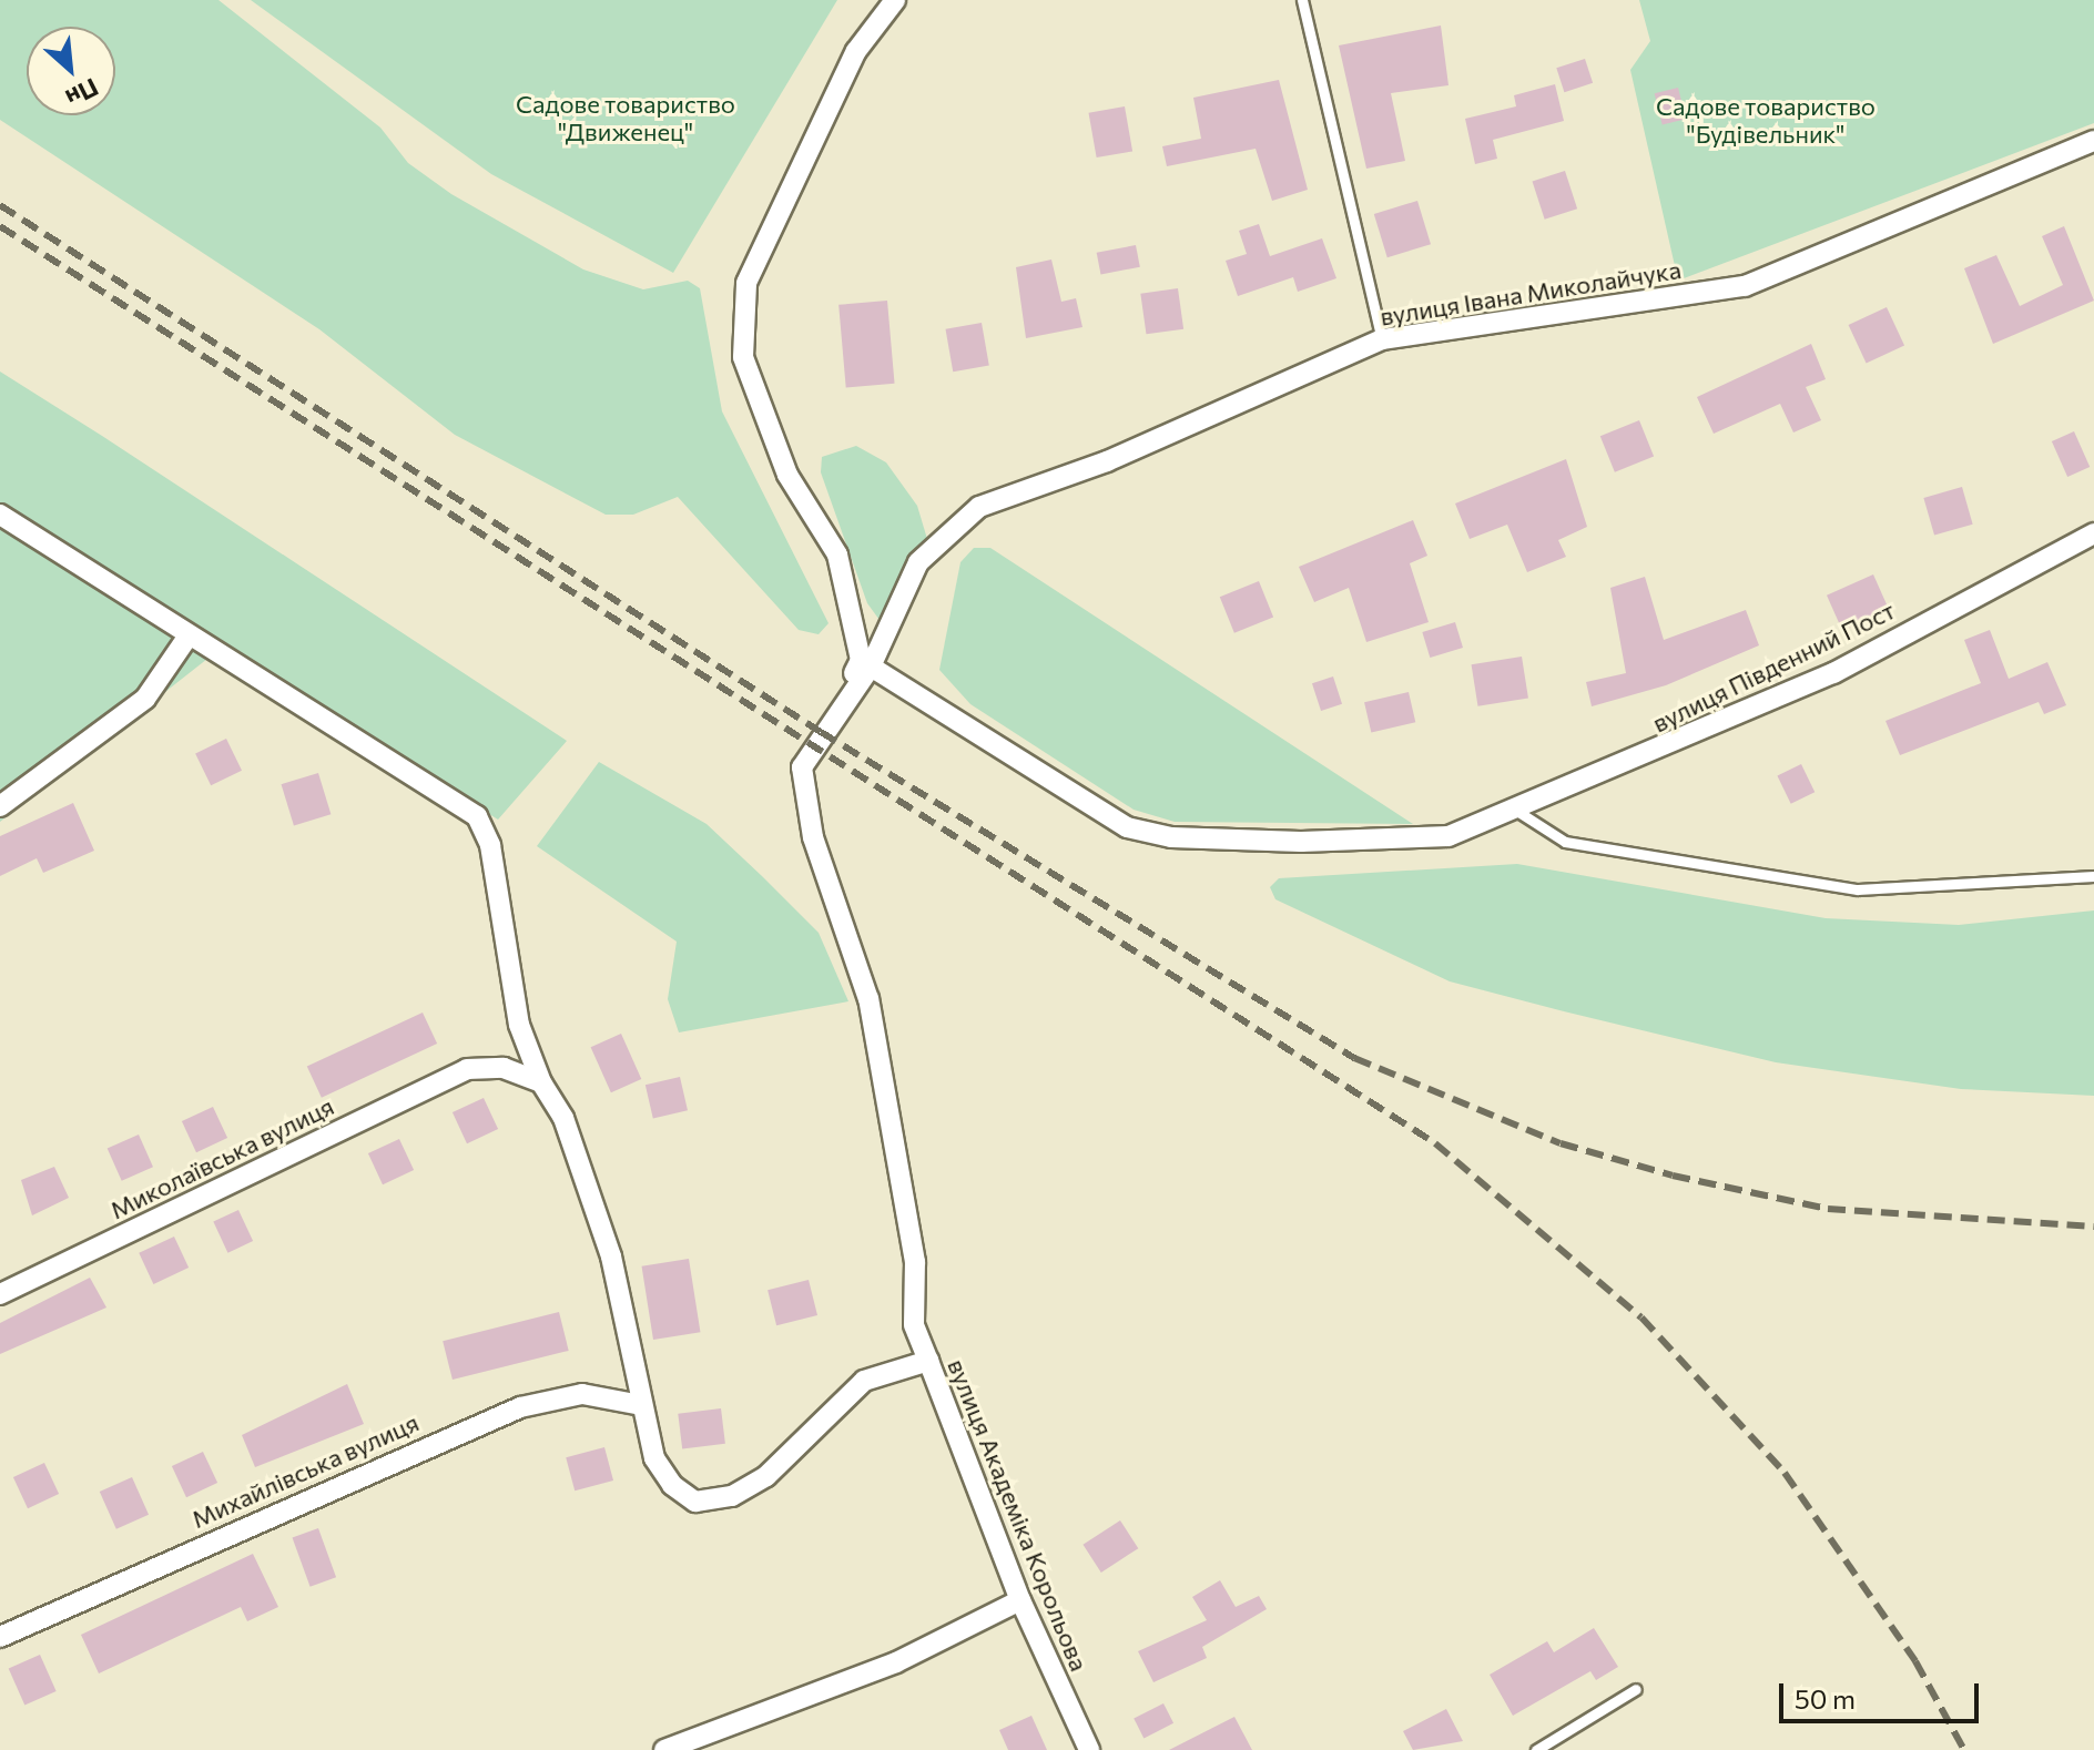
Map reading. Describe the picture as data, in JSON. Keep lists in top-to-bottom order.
{
  "streets": {
    "street": [
      "вулиця Івана Миколайчука",
      "вулиця Південний Пост",
      "Миколаївська вулиця",
      "Михайлівська вулиця",
      "вулиця Академіка Корольова"
    ]
  },
  "crossings": [
    ["вулиця Івана Миколайчука", "вулиця Південний Пост"],
    ["Миколаївська вулиця", "вулиця Академіка Корольова"],
    ["Михайлівська вулиця", "вулиця Академіка Корольова"]
  ],
  "parks": ["Садове товариство \"Движенец\"", "Садове товариство \"Будівельник\""],
  "scale_bar": "50 m",
  "north": "bottom right"
}
